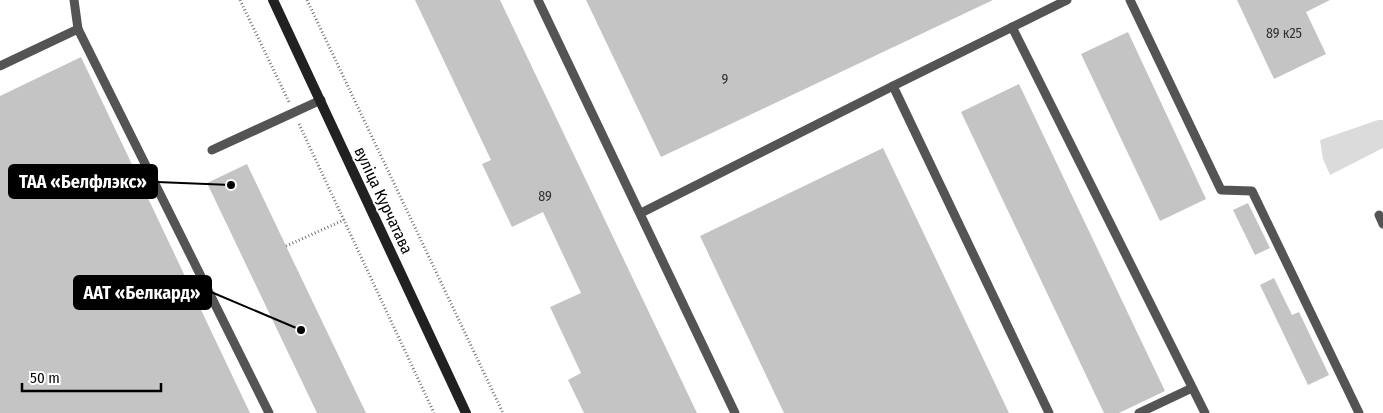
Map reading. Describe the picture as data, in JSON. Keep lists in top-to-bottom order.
{
  "streets": {
    "main road": ["вуліца Курчатава"]
  },
  "places": ["ТАА «Белфлэкс»", "ААТ «Белкард»"],
  "house_numbers": ["89 к25", "9", "89"],
  "scale_bar": "50 m"
}
